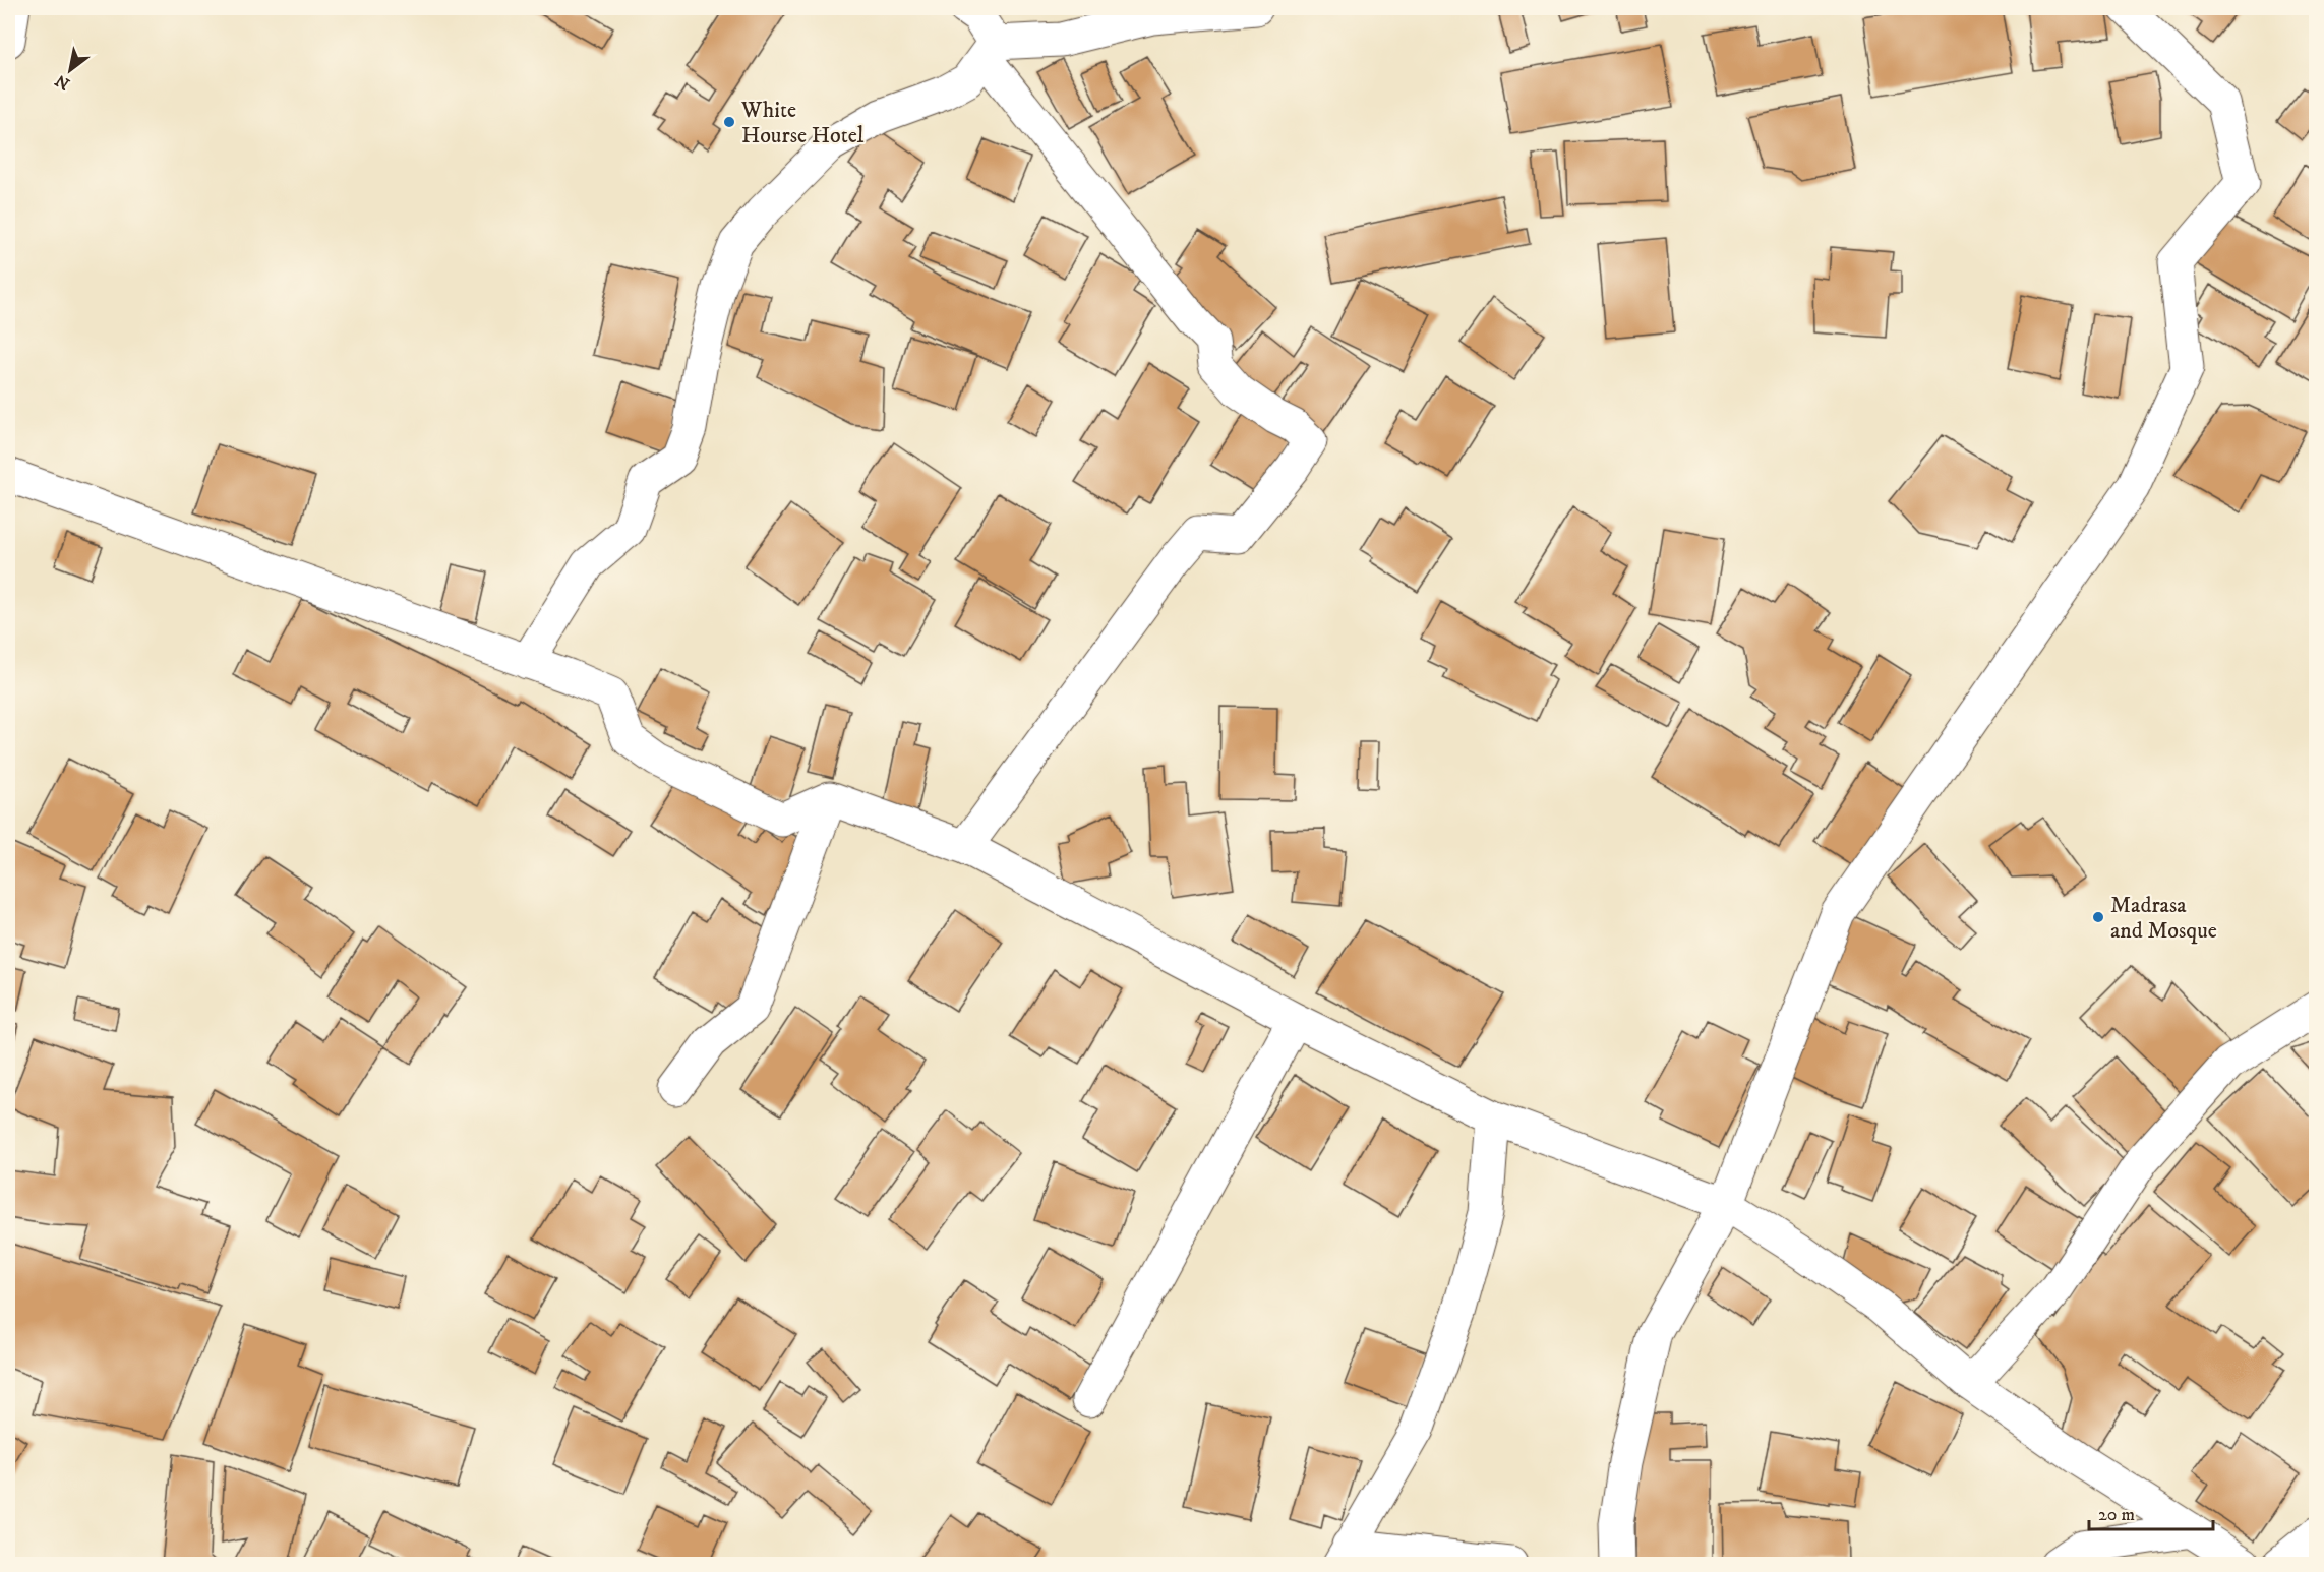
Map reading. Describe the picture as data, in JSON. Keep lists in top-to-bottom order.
{
  "places": ["White Hourse Hotel", "Madrasa and Mosque"],
  "scale_bar": "20 m",
  "north": "bottom left"
}
